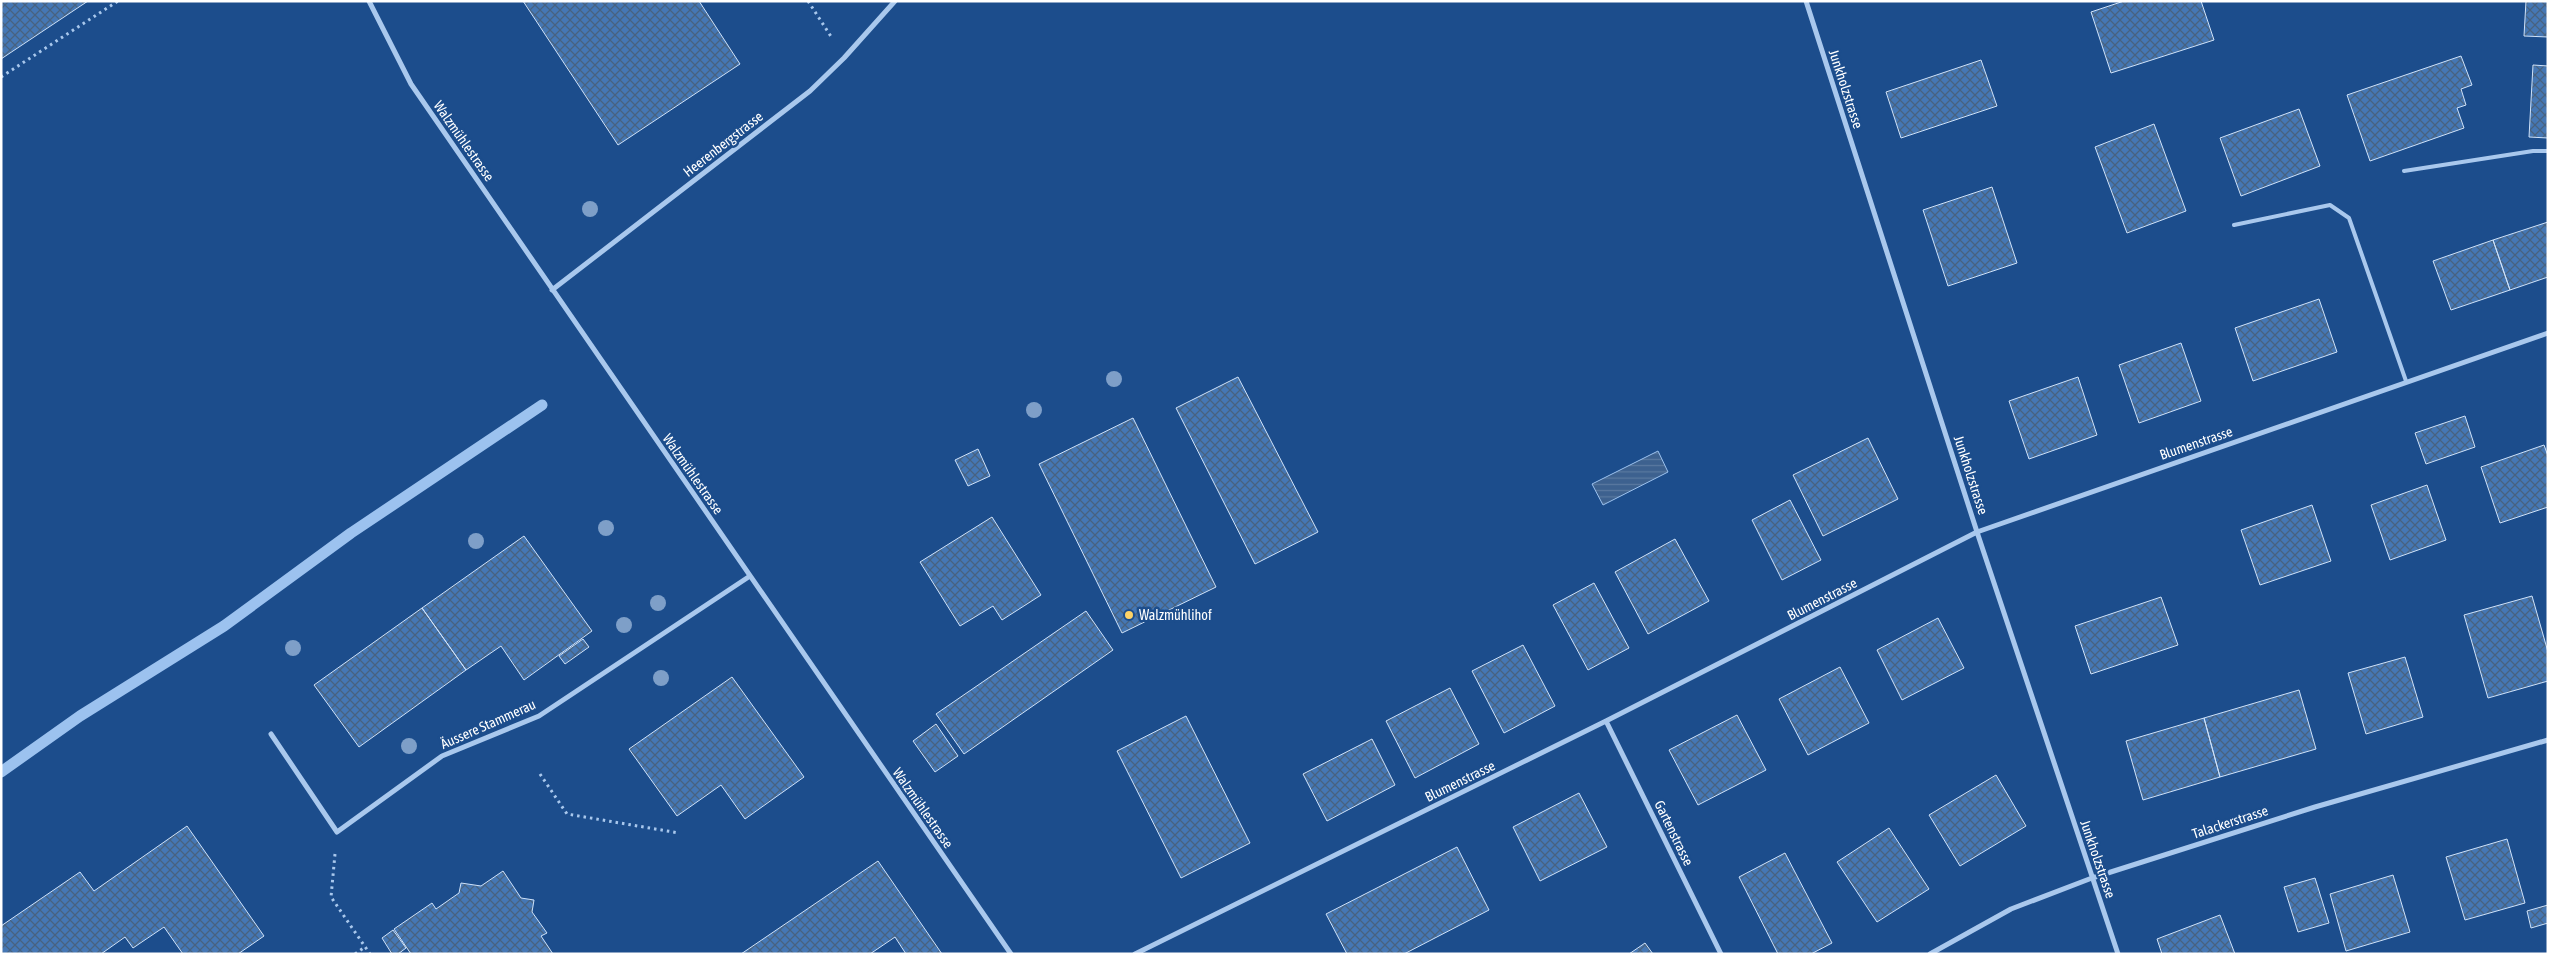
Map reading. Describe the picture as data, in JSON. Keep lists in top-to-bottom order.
{
  "streets": {
    "street": [
      "Junkholzstrasse",
      "Walzmühlestrasse",
      "Heerenbergstrasse",
      "Blumenstrasse",
      "Äussere Stammerau",
      "Talackerstrasse",
      "Gartenstrasse"
    ]
  },
  "crossings": [
    ["Junkholzstrasse", "Blumenstrasse"],
    ["Junkholzstrasse", "Talackerstrasse"],
    ["Walzmühlestrasse", "Heerenbergstrasse"],
    ["Walzmühlestrasse", "Äussere Stammerau"],
    ["Blumenstrasse", "Gartenstrasse"]
  ],
  "places": ["Walzmühlihof"]
}
